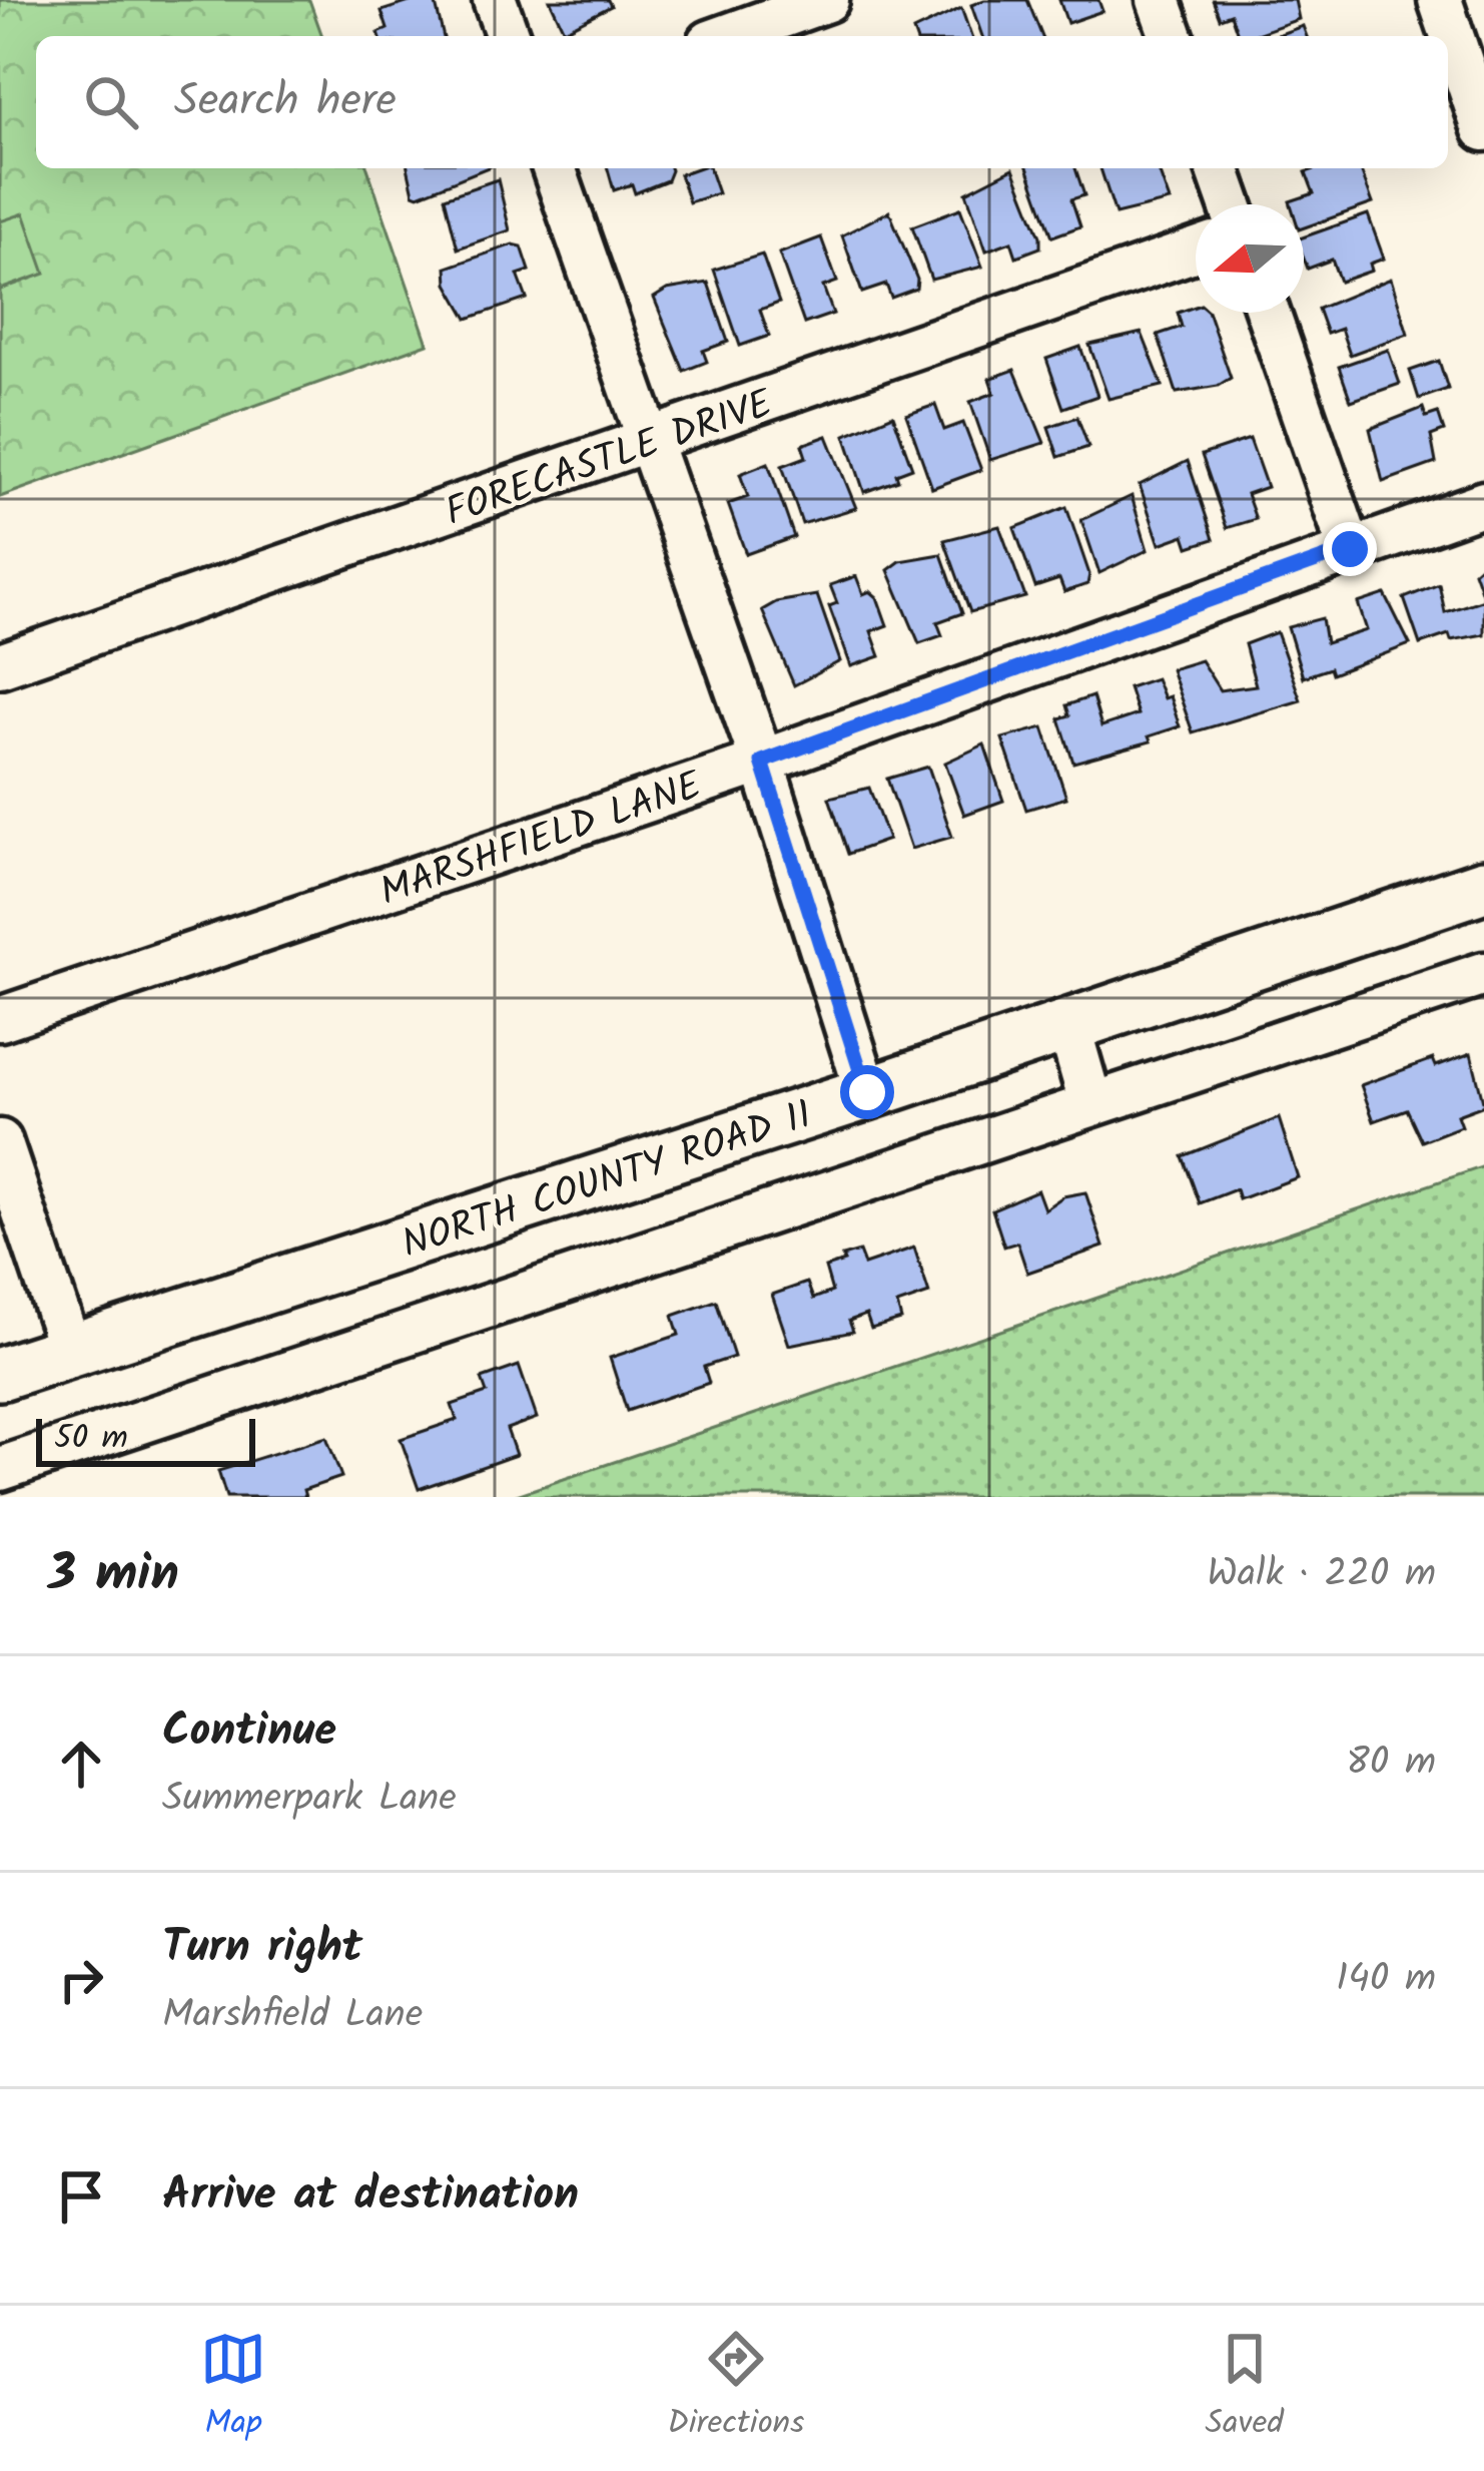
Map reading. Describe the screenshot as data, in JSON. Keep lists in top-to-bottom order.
{
  "streets": {
    "main road": ["NORTH COUNTY ROAD 11"],
    "street": ["FORECASTLE DRIVE", "MARSHFIELD LANE"]
  },
  "scale_bar": "50 m",
  "north": "left",
  "page": {
    "search": "Search here",
    "scale": "50 m",
    "heading": ["3 min", "Walk · 220 m"],
    "list": [
      ["Continue", "Summerpark Lane", "80 m"],
      ["Turn right", "Marshfield Lane", "140 m"],
      "Arrive at destination"
    ],
    "nav": ["Map", "Directions", "Saved"]
  }
}
